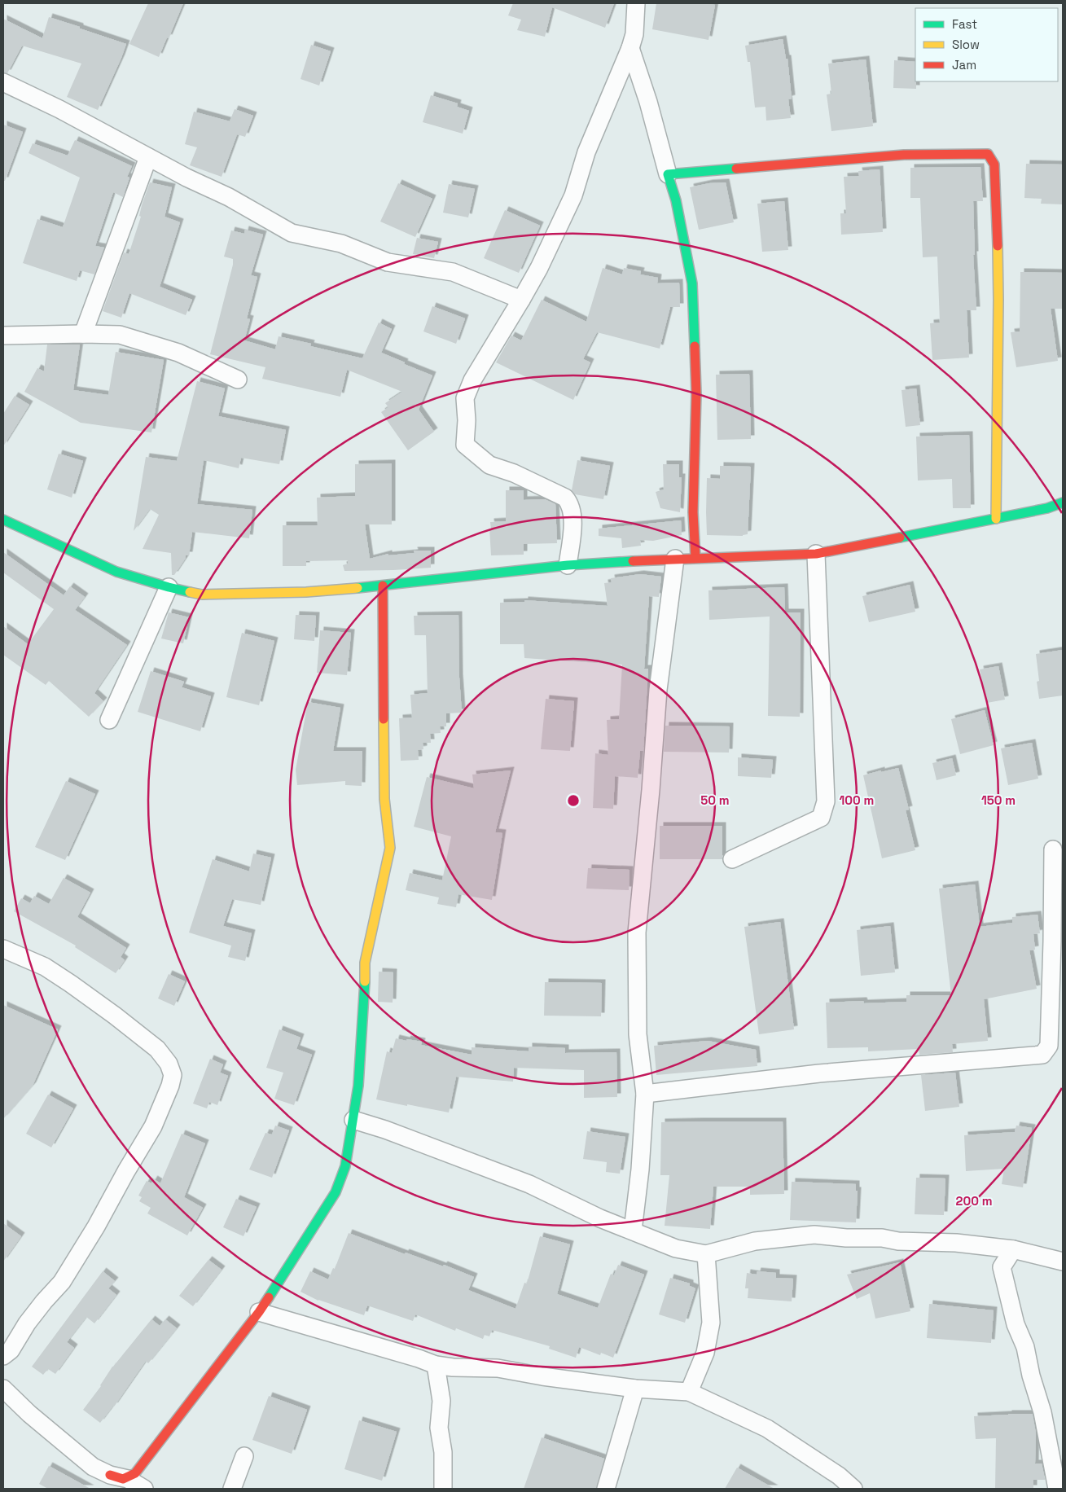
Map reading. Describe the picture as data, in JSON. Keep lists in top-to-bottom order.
{
  "legend": ["Fast", "Slow", "Jam"],
  "rings": [
    "50 m",
    "100 m",
    "150 m",
    "200 m"
  ]
}
